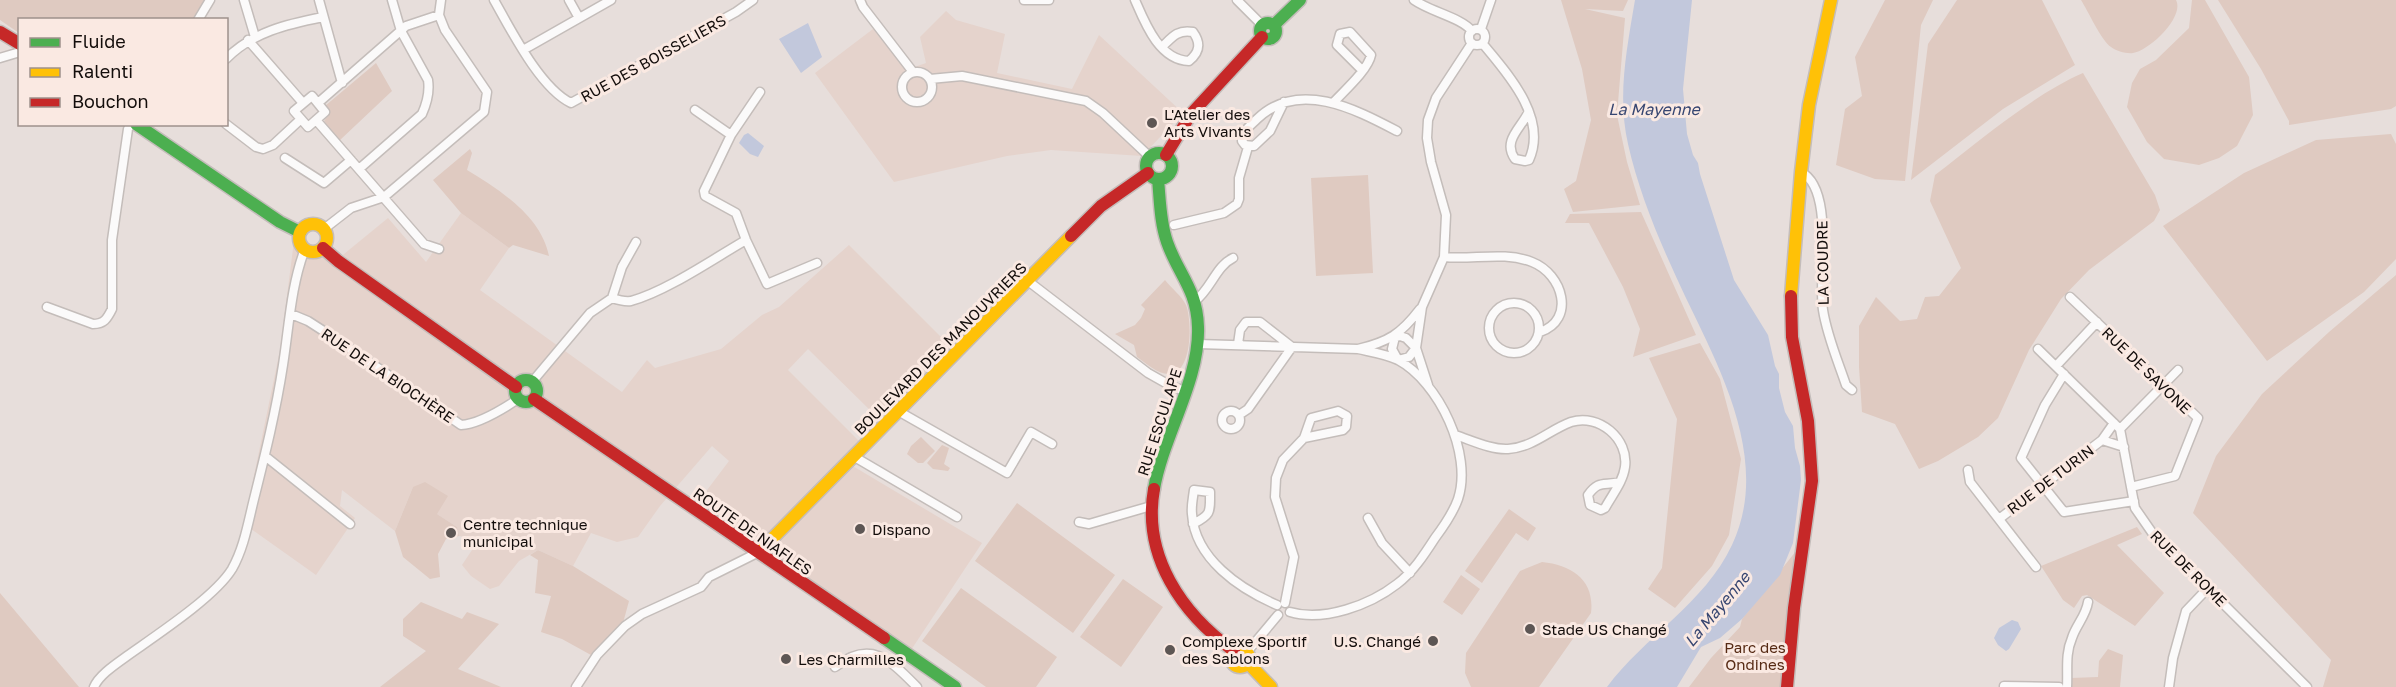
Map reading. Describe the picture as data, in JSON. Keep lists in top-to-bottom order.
{
  "streets": {
    "street": [
      "RUE DES BOISSELIERS",
      "LA COUDRE",
      "BOULEVARD DES MANOUVRIERS",
      "RUE DE SAVONE",
      "RUE DE LA BIOCHÈRE",
      "RUE ESCULAPE",
      "RUE DE TURIN",
      "ROUTE DE NIAFLES",
      "RUE DE ROME"
    ]
  },
  "crossings": [
    ["BOULEVARD DES MANOUVRIERS", "RUE ESCULAPE"],
    ["BOULEVARD DES MANOUVRIERS", "ROUTE DE NIAFLES"],
    ["RUE DE SAVONE", "RUE DE TURIN"],
    ["RUE DE SAVONE", "RUE DE ROME"],
    ["RUE DE LA BIOCHÈRE", "ROUTE DE NIAFLES"],
    ["RUE DE TURIN", "RUE DE ROME"]
  ],
  "water": ["La Mayenne"],
  "parks": ["Parc des Ondines"],
  "places": [
    "L'Atelier des Arts Vivants",
    "Dispano",
    "Centre technique municipal",
    "Stade US Changé",
    "U.S. Changé",
    "Complexe Sportif des Sablons",
    "Les Charmilles"
  ],
  "legend": ["Fluide", "Ralenti", "Bouchon"]
}
